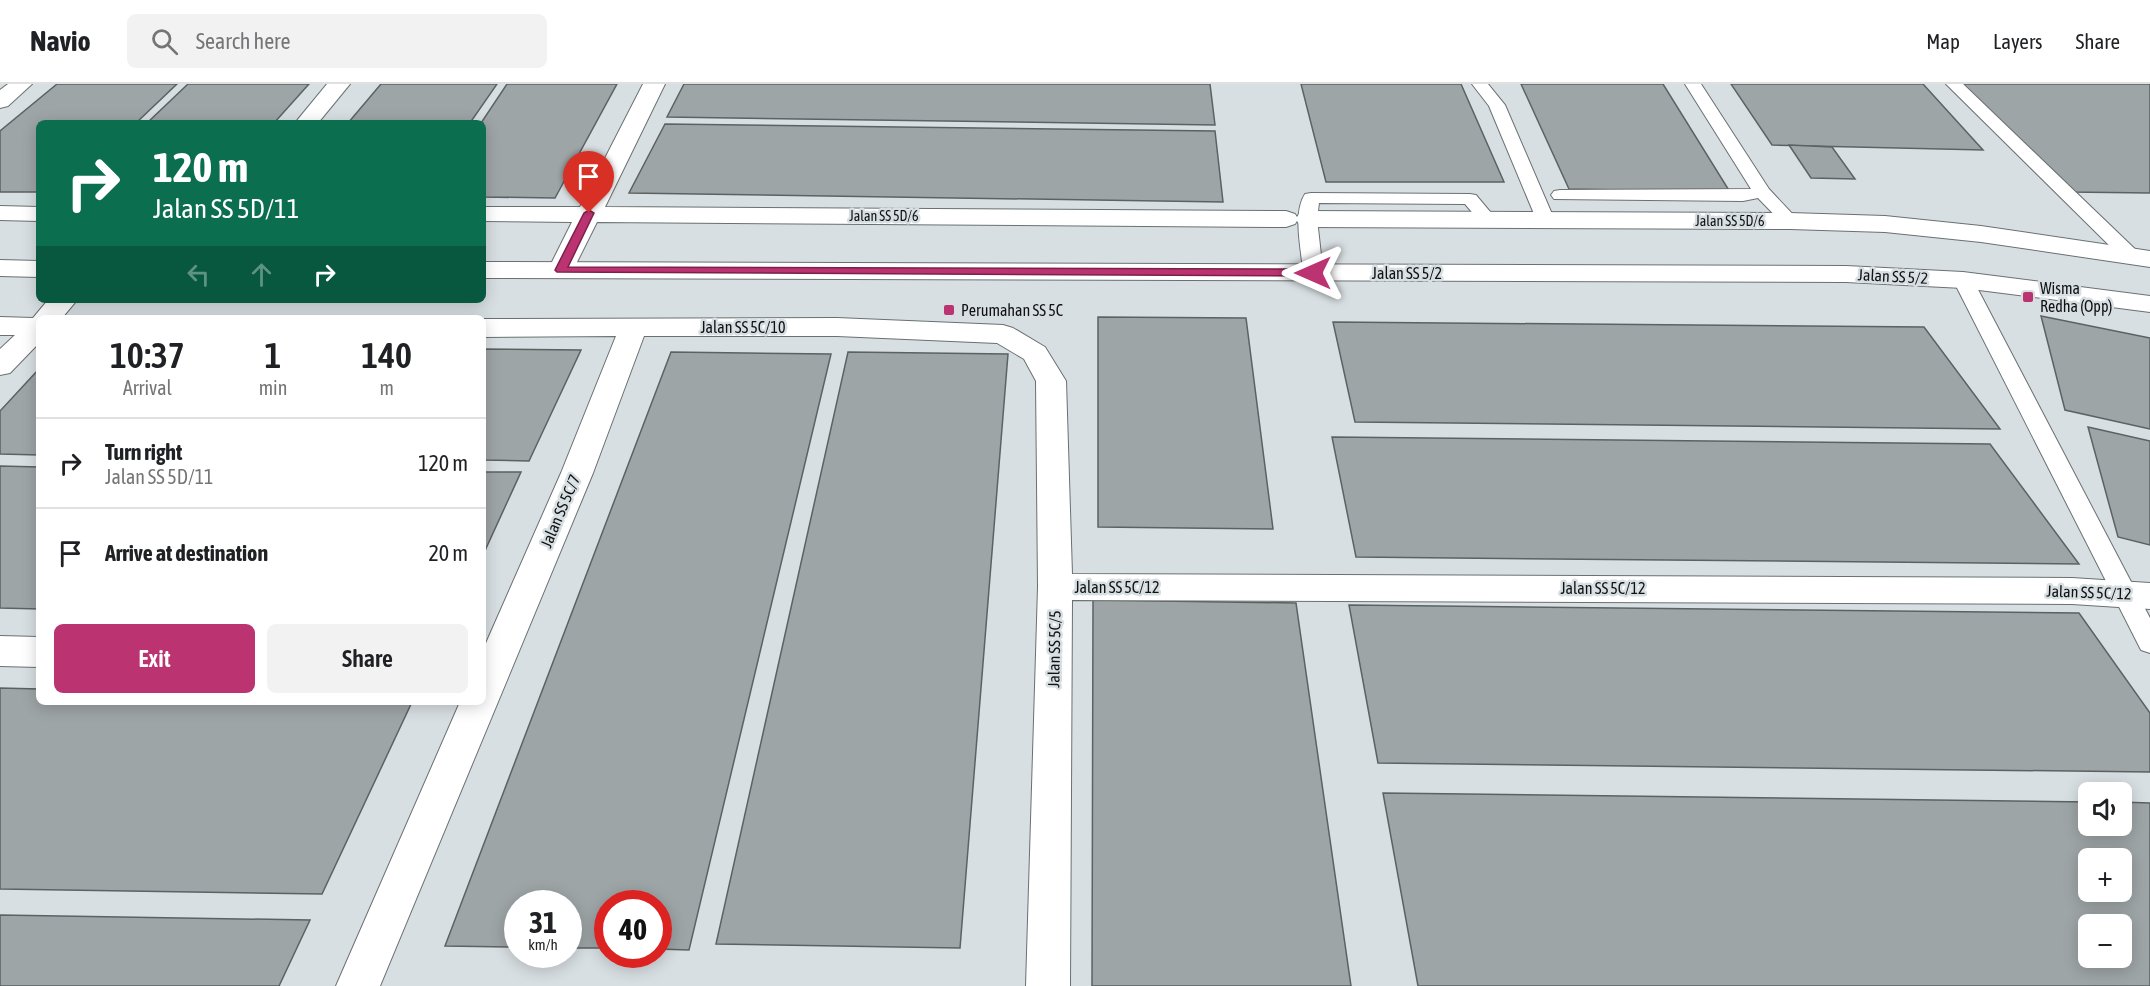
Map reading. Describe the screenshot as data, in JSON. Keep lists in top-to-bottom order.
{
  "streets": {
    "street": [
      "Jalan SS 5D/6",
      "Jalan SS 5/2",
      "Jalan SS 5C/10",
      "Jalan SS 5C/7",
      "Jalan SS 5C/12",
      "Jalan SS 5C/5"
    ]
  },
  "crossings": [
    ["Jalan SS 5C/10", "Jalan SS 5C/7"],
    ["Jalan SS 5C/10", "Jalan SS 5C/5"],
    ["Jalan SS 5C/12", "Jalan SS 5C/5"]
  ],
  "places": {
    "transit": ["Wisma Redha (Opp)", "Perumahan SS 5C"]
  },
  "page": {
    "header": "Navio",
    "search": "Search here",
    "nav": ["Map", "Layers", "Share"],
    "turn": ["120 m", "Jalan SS 5D/11"],
    "eta": [
      "10:37",
      "Arrival",
      "1",
      "min",
      "140",
      "m"
    ],
    "list": [
      {
        "name": "Turn right",
        "note": "Jalan SS 5D/11",
        "value": "120 m"
      },
      {
        "name": "Arrive at destination",
        "value": "20 m"
      }
    ],
    "buttons": ["Exit", "Share"],
    "map_buttons": ["+", "−"],
    "speed": "31 km/h",
    "limit": "40"
  }
}
